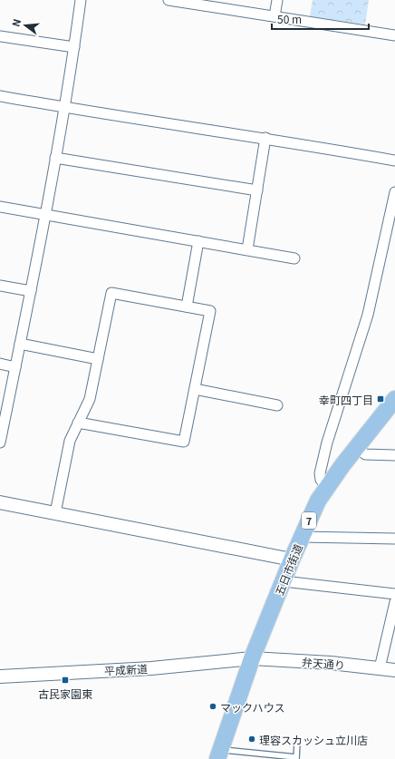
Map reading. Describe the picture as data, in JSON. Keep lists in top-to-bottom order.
{
  "streets": {
    "main road": ["7", "五日市街道"],
    "street": ["弁天通り", "平成新道"]
  },
  "crossings": [
    ["五日市街道", "弁天通り"],
    ["五日市街道", "平成新道"],
    ["弁天通り", "平成新道"]
  ],
  "places": {
    "transit": ["幸町四丁目", "古民家園東"],
    "other": ["マックハウス", "理容スカッシュ立川店"]
  },
  "scale_bar": "50 m",
  "north": "left"
}
